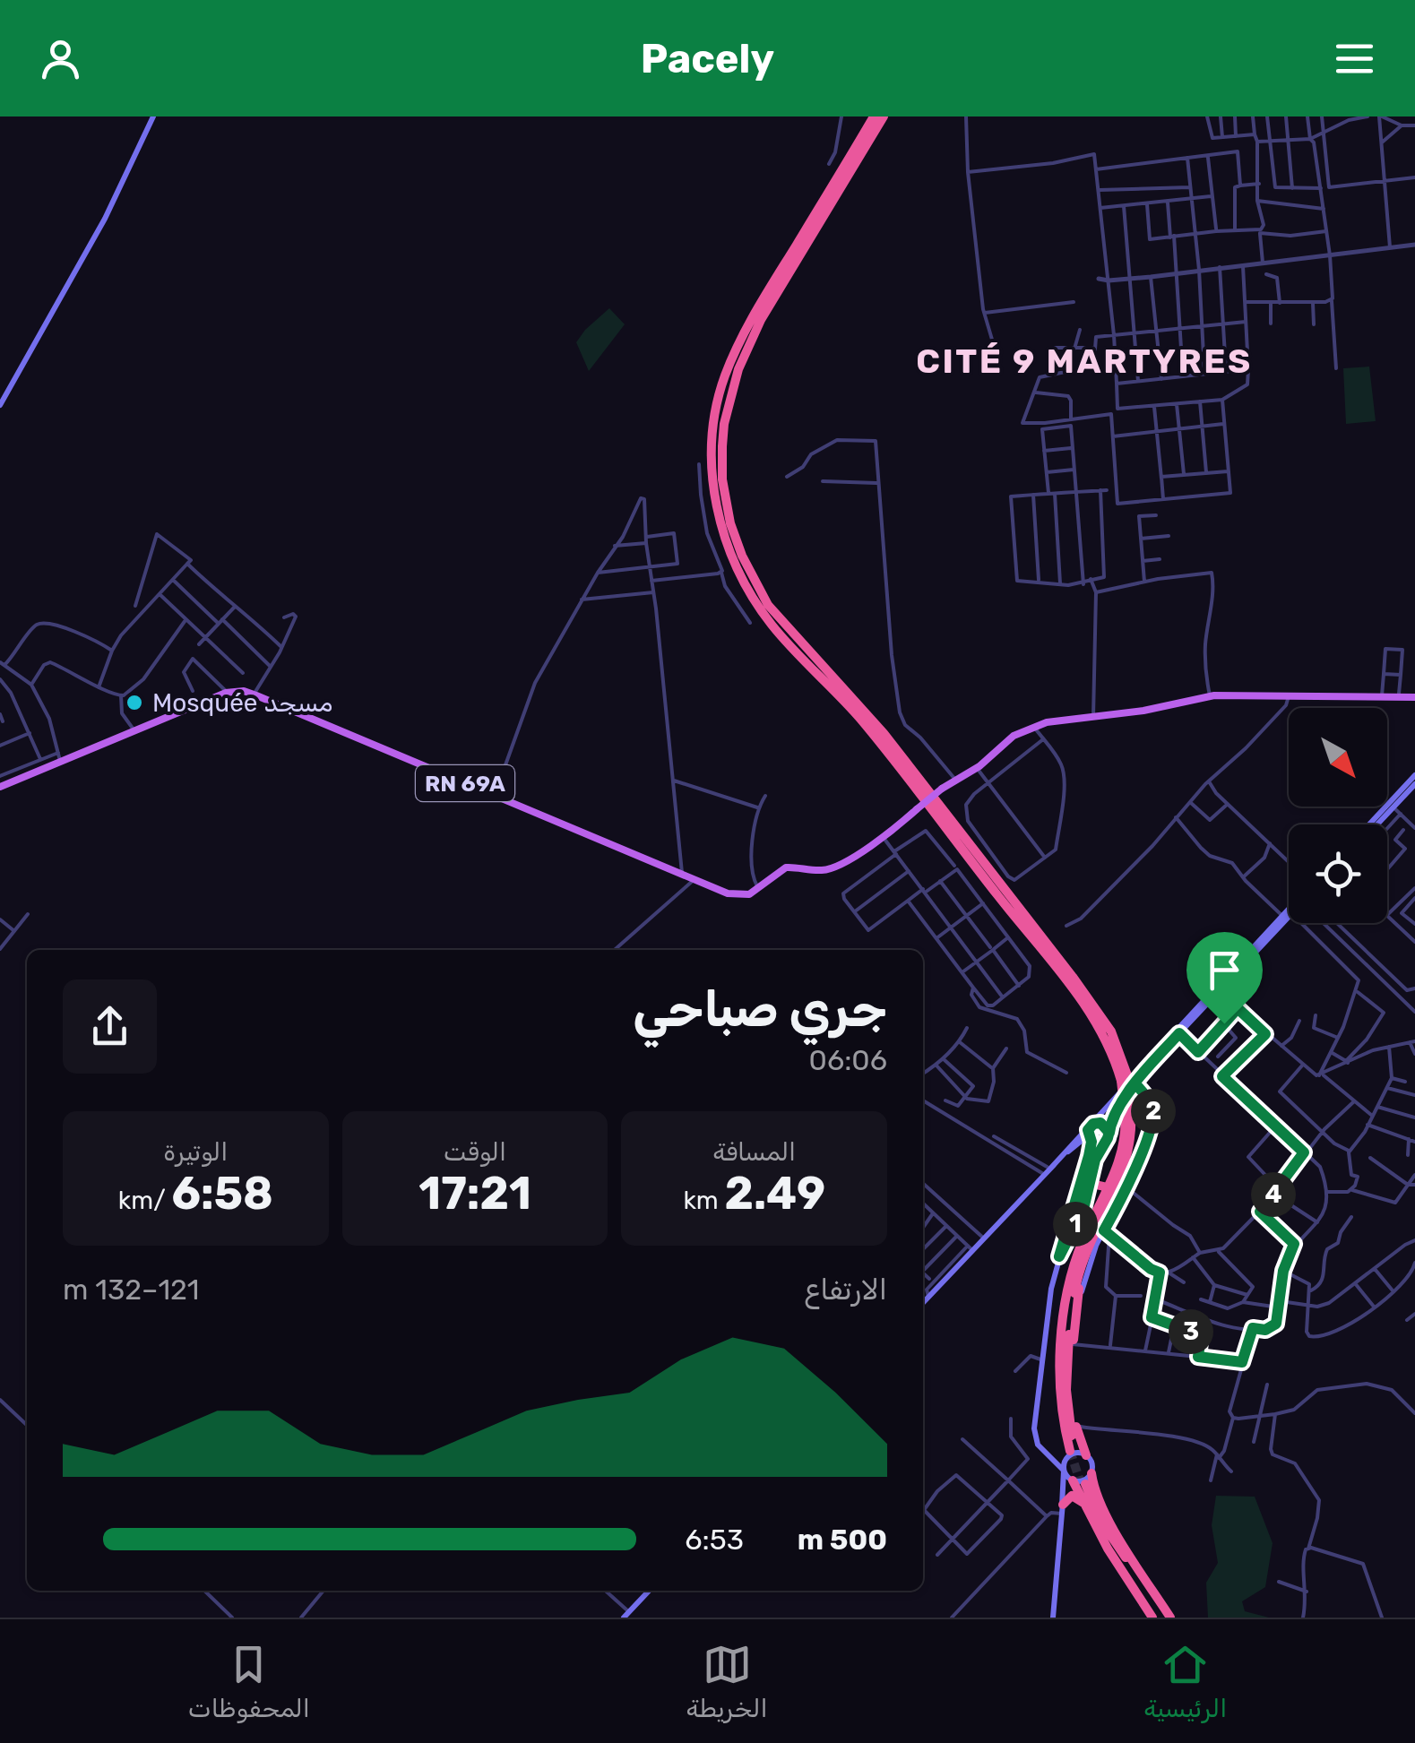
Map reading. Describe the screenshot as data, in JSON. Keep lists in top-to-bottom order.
{
  "streets": {
    "main road": ["RN 69A"]
  },
  "districts": ["CITÉ 9 MARTYRES"],
  "places": ["Mosquée مسجد"],
  "north": "bottom right",
  "page": {
    "header": "Pacely",
    "heading": ["جري صباحي", "06:06"],
    "pins": [
      "2",
      "4",
      "1",
      "3"
    ],
    "stats": [
      ["المسافة", "2.49 km"],
      ["الوقت", "17:21"],
      ["الوتيرة", "6:58 /km"]
    ],
    "chart": ["الارتفاع", "121–132 m"],
    "list": [
      {
        "name": "500 m",
        "note": "6:53"
      }
    ],
    "tabs": ["الرئيسية", "الخريطة", "المحفوظات"]
  }
}
